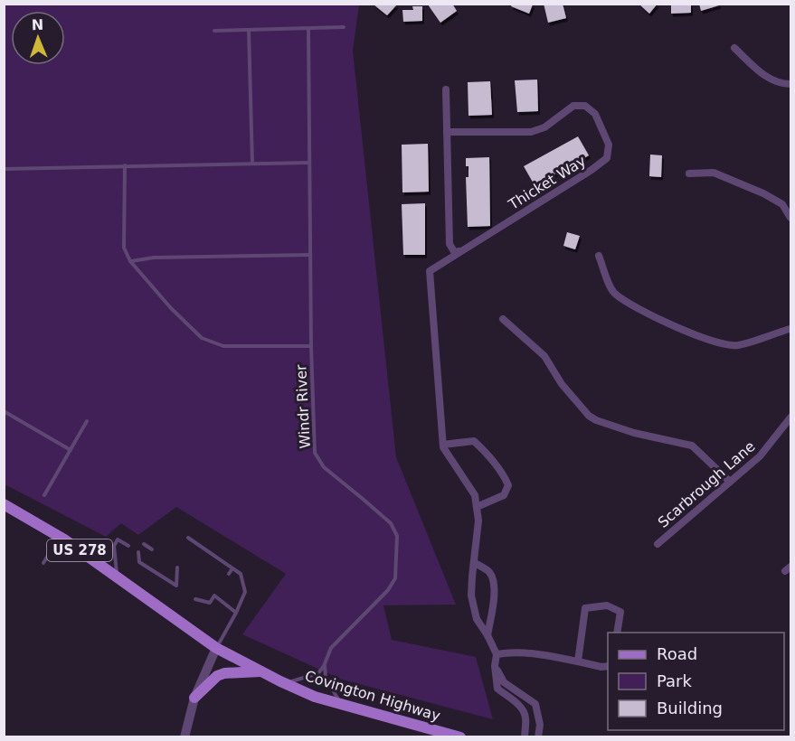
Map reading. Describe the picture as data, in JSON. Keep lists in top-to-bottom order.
{
  "streets": {
    "main road": ["US 278", "Covington Highway"],
    "street": ["Thicket Way", "Scarbrough Lane"],
    "lane": ["Windr River"]
  },
  "legend": ["Road", "Park", "Building"],
  "north": "top"
}
